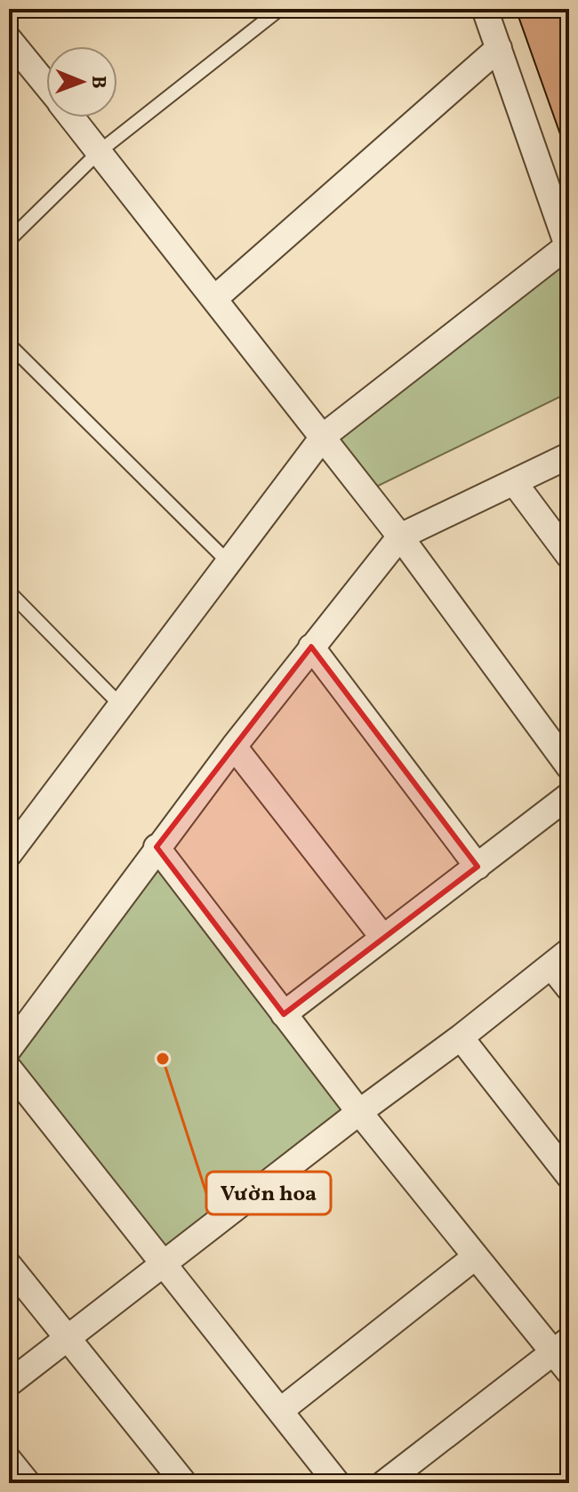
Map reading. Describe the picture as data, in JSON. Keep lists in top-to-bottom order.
{
  "places": ["Vườn hoa"],
  "north": "right"
}
